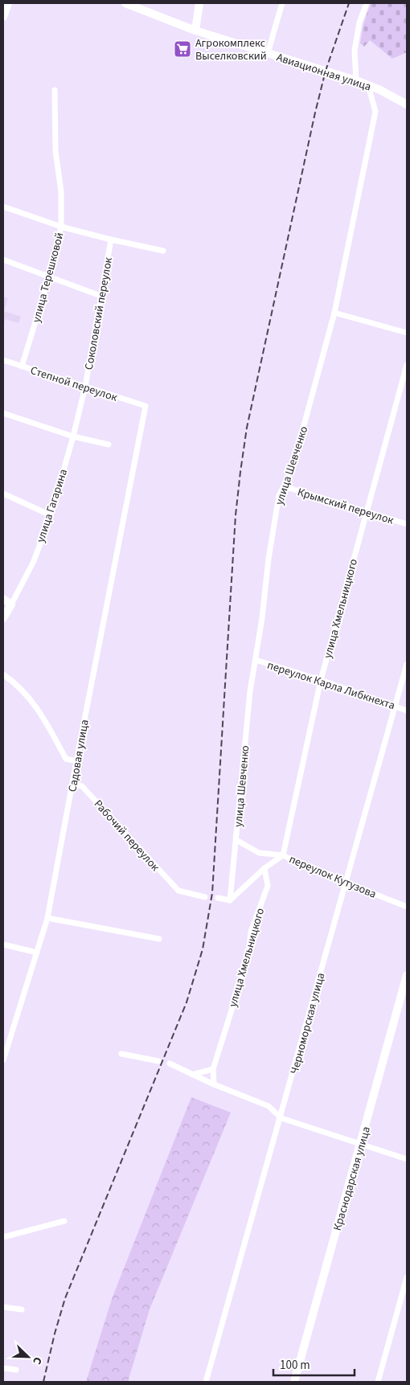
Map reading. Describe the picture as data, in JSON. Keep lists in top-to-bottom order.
{
  "streets": {
    "street": [
      "Авиационная улица",
      "улица Терешковой",
      "Соколовский переулок",
      "Степной переулок",
      "улица Шевченко",
      "улица Гагарина",
      "Крымский переулок",
      "улица Хмельницкого",
      "переулок Карла Либкнехта",
      "Садовая улица",
      "Рабочий переулок",
      "переулок Кутузова",
      "Черноморская улица",
      "Краснодарская улица"
    ]
  },
  "crossings": [
    ["Авиационная улица", "улица Шевченко"],
    ["улица Терешковой", "Степной переулок"],
    ["Соколовский переулок", "Степной переулок"],
    ["Соколовский переулок", "улица Гагарина"],
    ["Степной переулок", "улица Гагарина"],
    ["Степной переулок", "Садовая улица"],
    ["улица Шевченко", "Крымский переулок"],
    ["улица Шевченко", "переулок Карла Либкнехта"],
    ["улица Шевченко", "переулок Кутузова"],
    ["Крымский переулок", "улица Хмельницкого"],
    ["улица Хмельницкого", "переулок Карла Либкнехта"],
    ["улица Хмельницкого", "переулок Кутузова"],
    ["переулок Карла Либкнехта", "Черноморская улица"],
    ["Садовая улица", "Рабочий переулок"],
    ["переулок Кутузова", "Черноморская улица"]
  ],
  "places": {
    "supermarket": ["Агрокомплекс Выселковский"]
  },
  "scale_bar": "100 m",
  "north": "bottom right"
}
